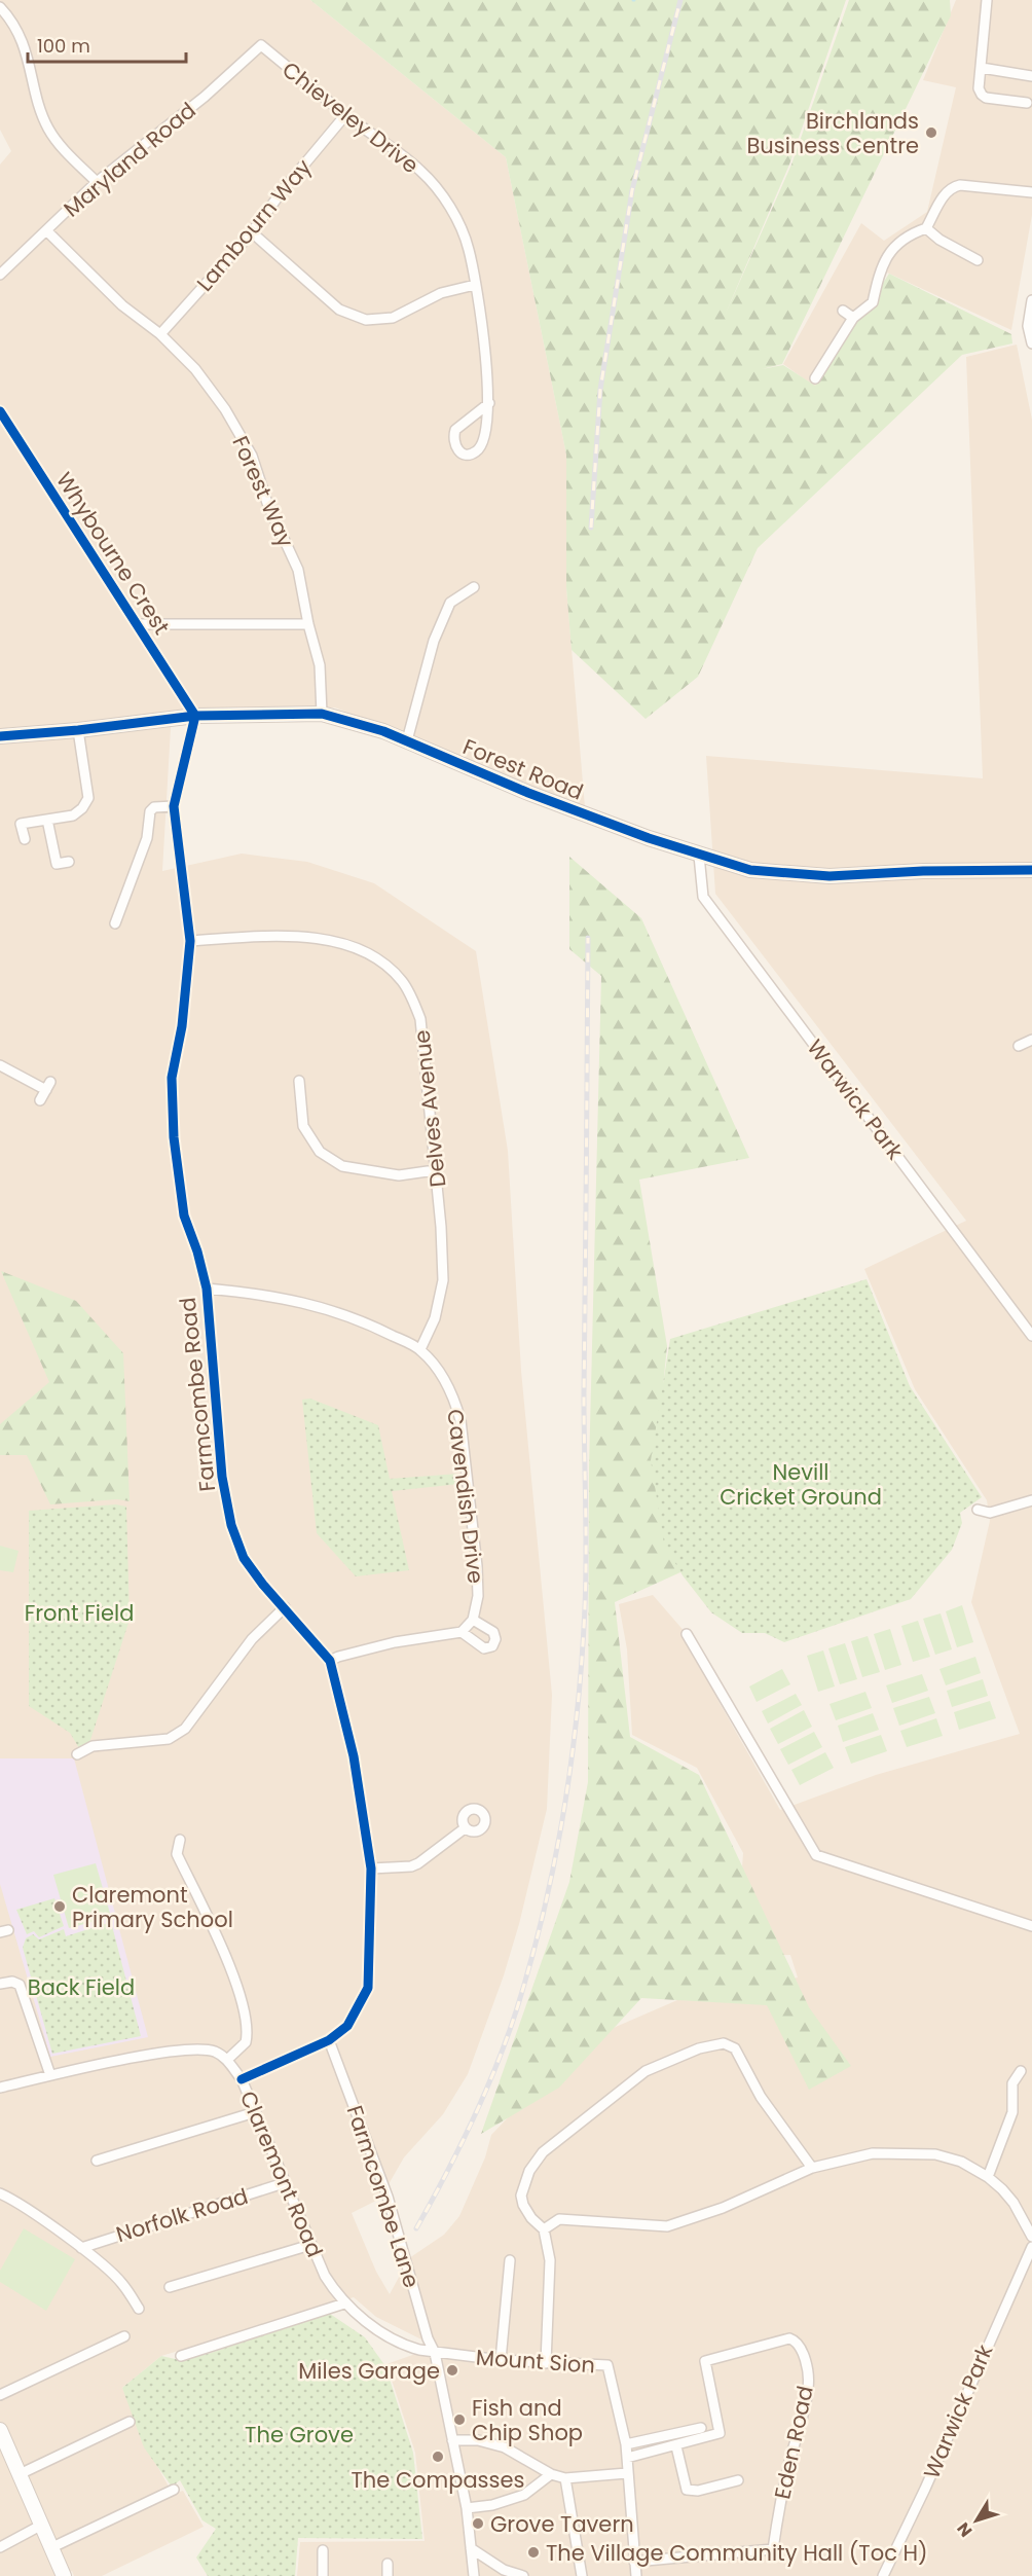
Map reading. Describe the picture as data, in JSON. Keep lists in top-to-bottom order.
{
  "streets": {
    "street": [
      "Chieveley Drive",
      "Maryland Road",
      "Lambourn Way",
      "Forest Way",
      "Whybourne Crest",
      "Forest Road",
      "Warwick Park",
      "Delves Avenue",
      "Farmcombe Road",
      "Cavendish Drive",
      "Claremont Road",
      "Farmcombe Lane",
      "Norfolk Road",
      "Mount Sion",
      "Eden Road"
    ]
  },
  "crossings": [
    ["Chieveley Drive", "Maryland Road"],
    ["Chieveley Drive", "Lambourn Way"],
    ["Maryland Road", "Forest Way"],
    ["Lambourn Way", "Forest Way"],
    ["Forest Way", "Whybourne Crest"],
    ["Forest Way", "Forest Road"],
    ["Whybourne Crest", "Forest Road"],
    ["Whybourne Crest", "Farmcombe Road"],
    ["Forest Road", "Warwick Park"],
    ["Forest Road", "Farmcombe Road"],
    ["Delves Avenue", "Farmcombe Road"],
    ["Delves Avenue", "Cavendish Drive"],
    ["Farmcombe Road", "Cavendish Drive"],
    ["Farmcombe Road", "Claremont Road"],
    ["Farmcombe Road", "Farmcombe Lane"],
    ["Claremont Road", "Farmcombe Lane"],
    ["Claremont Road", "Norfolk Road"],
    ["Claremont Road", "Mount Sion"],
    ["Farmcombe Lane", "Mount Sion"],
    ["Mount Sion", "Eden Road"]
  ],
  "parks": [
    "Nevill Cricket Ground",
    "Front Field",
    "Back Field",
    "The Grove"
  ],
  "places": [
    "Birchlands Business Centre",
    "Claremont Primary School",
    "Miles Garage",
    "Fish and Chip Shop",
    "The Compasses",
    "Grove Tavern",
    "The Village Community Hall (Toc H)"
  ],
  "scale_bar": "100 m",
  "north": "bottom left"
}
